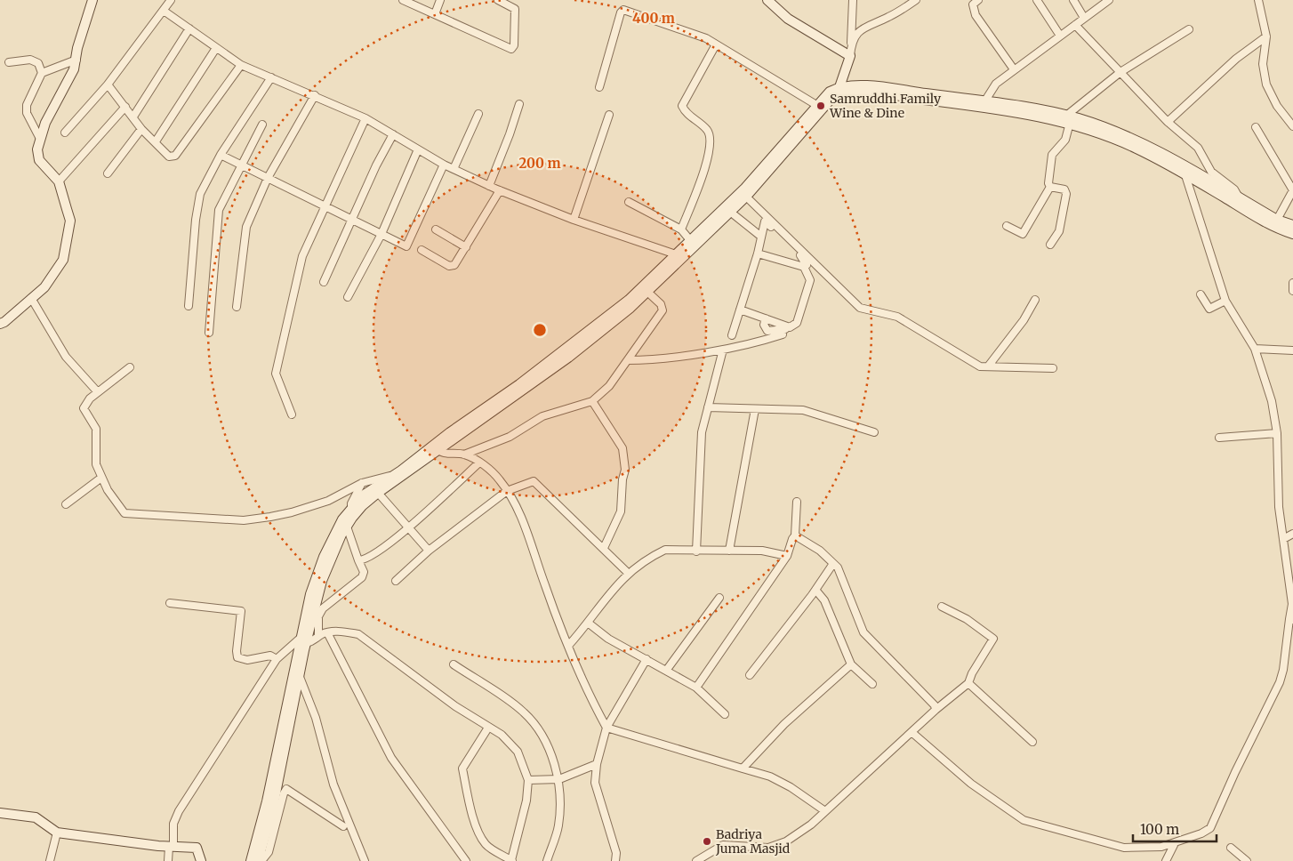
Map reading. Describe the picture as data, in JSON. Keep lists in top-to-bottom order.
{
  "places": ["Samruddhi Family Wine & Dine", "Badriya Juma Masjid"],
  "scale_bar": "100 m",
  "rings": ["400 m", "200 m"]
}
